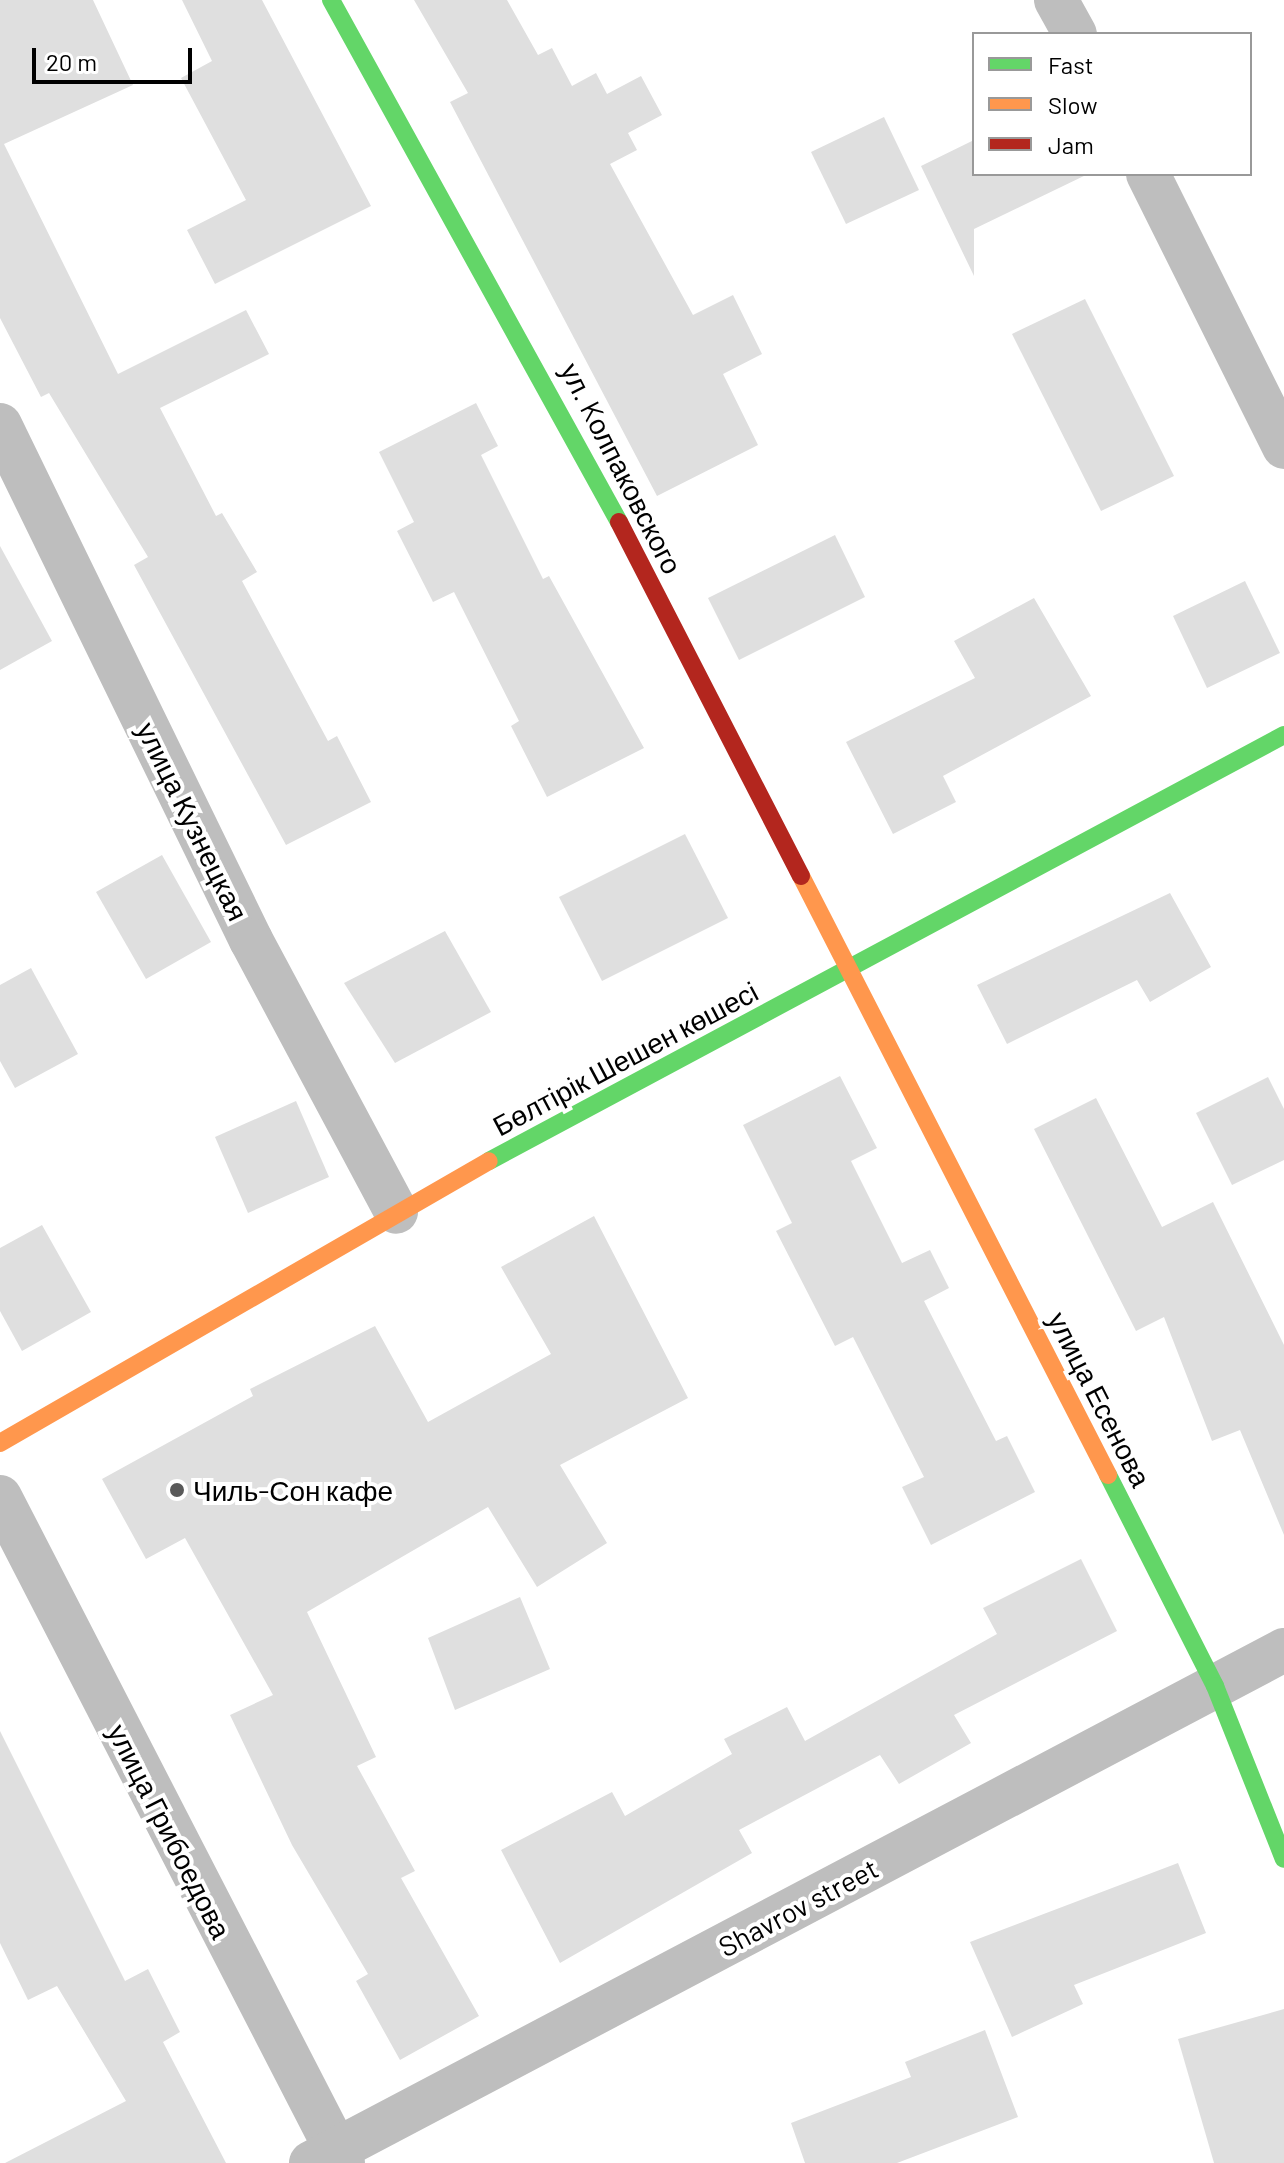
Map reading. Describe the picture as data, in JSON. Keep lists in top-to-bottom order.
{
  "streets": {
    "street": [
      "ул. Kолпаковского",
      "улица Кузнецкая",
      "Бөлтірік Шешен көшесі",
      "улица Есенова",
      "улица Грибоедова",
      "Shavrov street"
    ]
  },
  "crossings": [
    ["ул. Kолпаковского", "Бөлтірік Шешен көшесі"],
    ["ул. Kолпаковского", "улица Есенова"],
    ["улица Кузнецкая", "Бөлтірік Шешен көшесі"],
    ["Бөлтірік Шешен көшесі", "улица Есенова"],
    ["улица Есенова", "Shavrov street"],
    ["улица Грибоедова", "Shavrov street"]
  ],
  "places": ["Чиль-Сон кафе"],
  "legend": ["Fast", "Slow", "Jam"],
  "scale_bar": "20 m"
}
